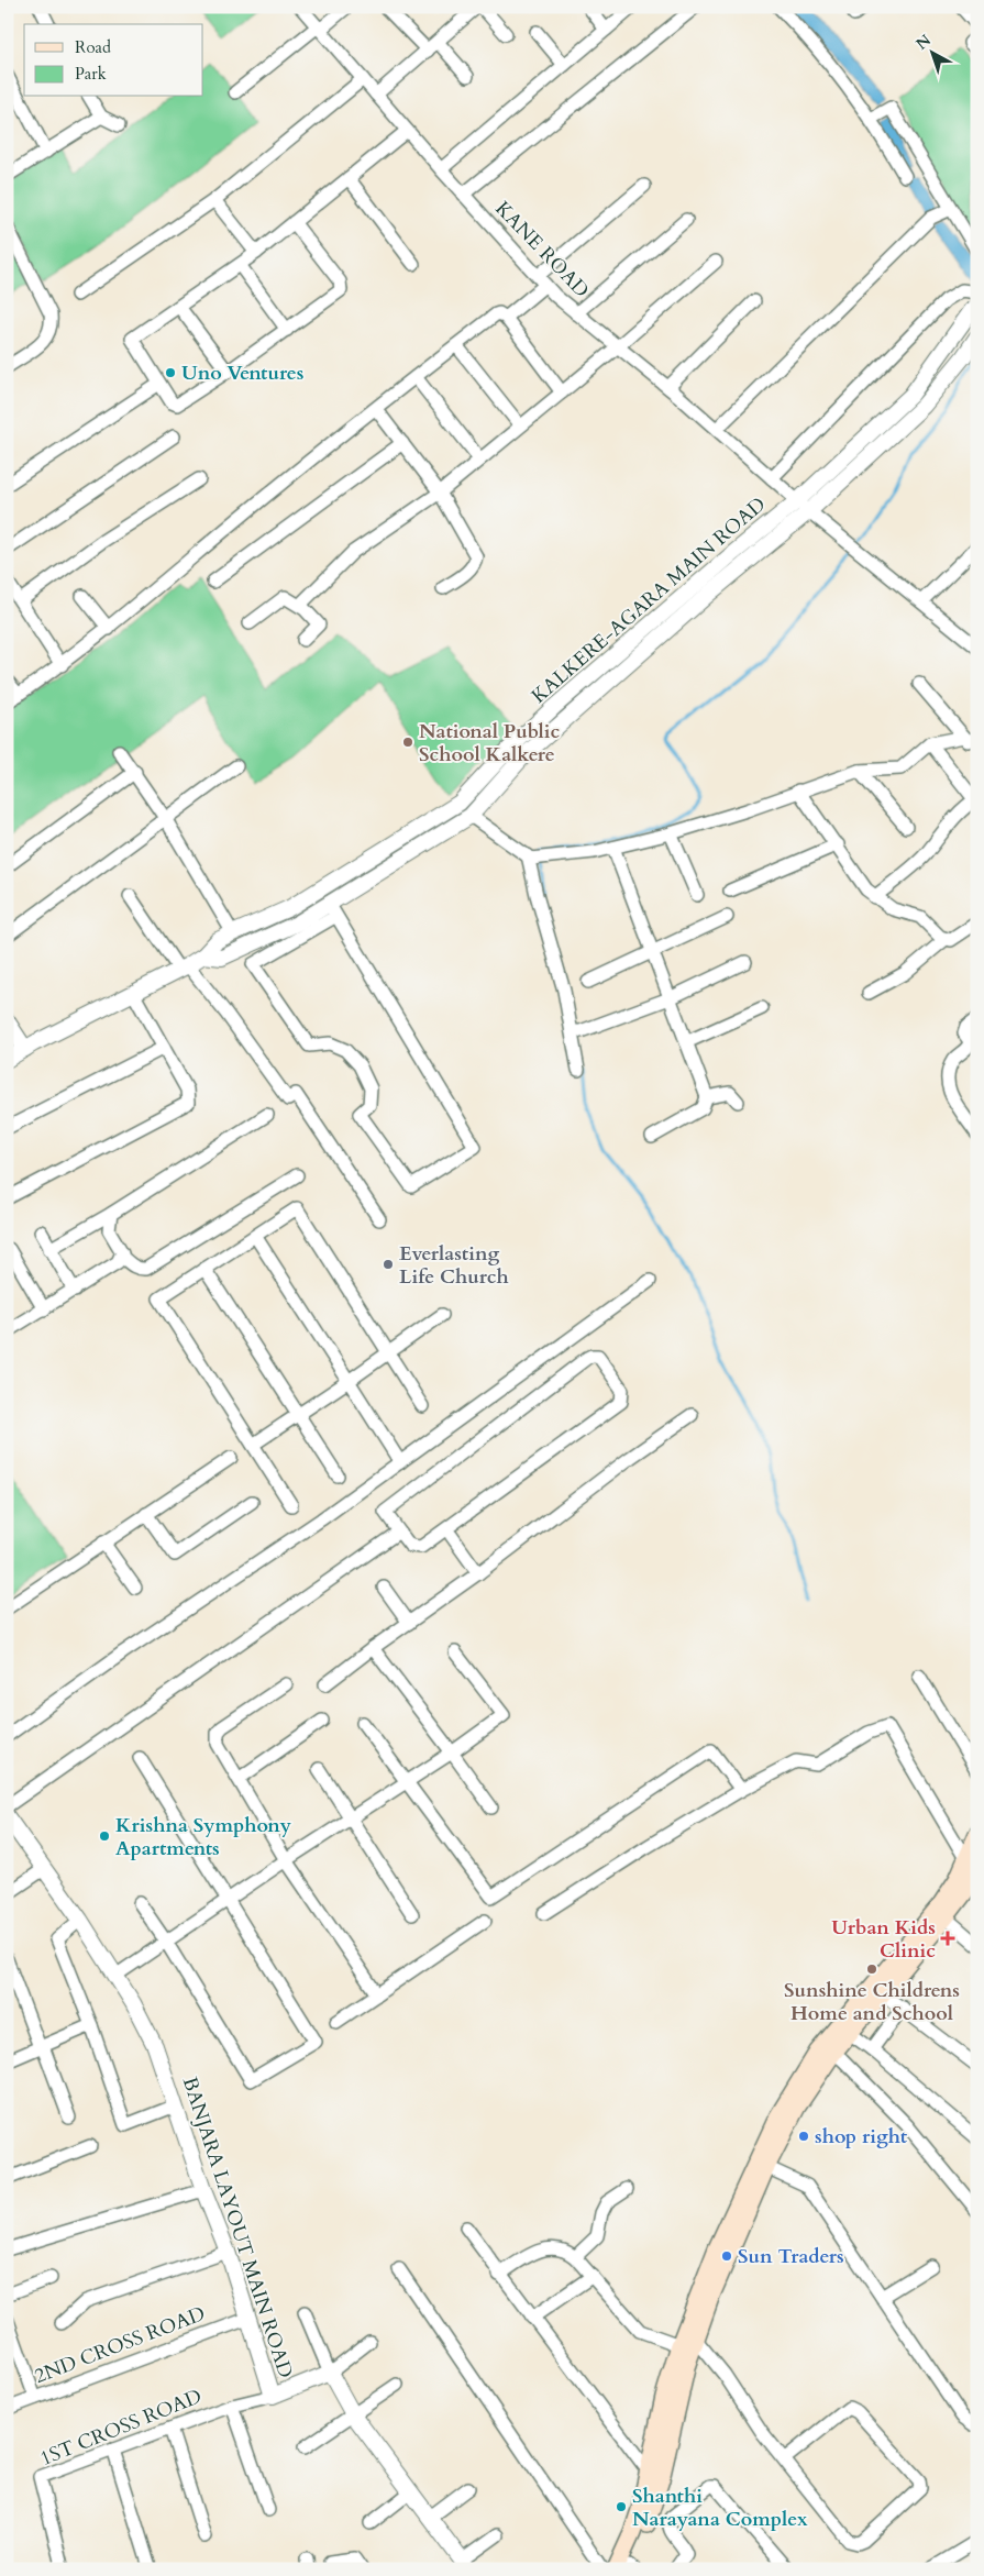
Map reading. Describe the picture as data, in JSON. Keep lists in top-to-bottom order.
{
  "streets": {
    "street": [
      "KANE ROAD",
      "KALKERE-AGARA MAIN ROAD",
      "BANJARA LAYOUT MAIN ROAD",
      "2ND CROSS ROAD",
      "1ST CROSS ROAD"
    ]
  },
  "crossings": [
    ["KANE ROAD", "KALKERE-AGARA MAIN ROAD"],
    ["BANJARA LAYOUT MAIN ROAD", "2ND CROSS ROAD"],
    ["BANJARA LAYOUT MAIN ROAD", "1ST CROSS ROAD"]
  ],
  "places": {
    "other": [
      "Uno Ventures",
      "National Public School Kalkere",
      "Everlasting Life Church",
      "Krishna Symphony Apartments",
      "Sunshine Childrens Home and School",
      "shop right",
      "Sun Traders",
      "Shanthi Narayana Complex"
    ],
    "health": ["Urban Kids Clinic"]
  },
  "legend": ["Road", "Park"],
  "north": "top left"
}
